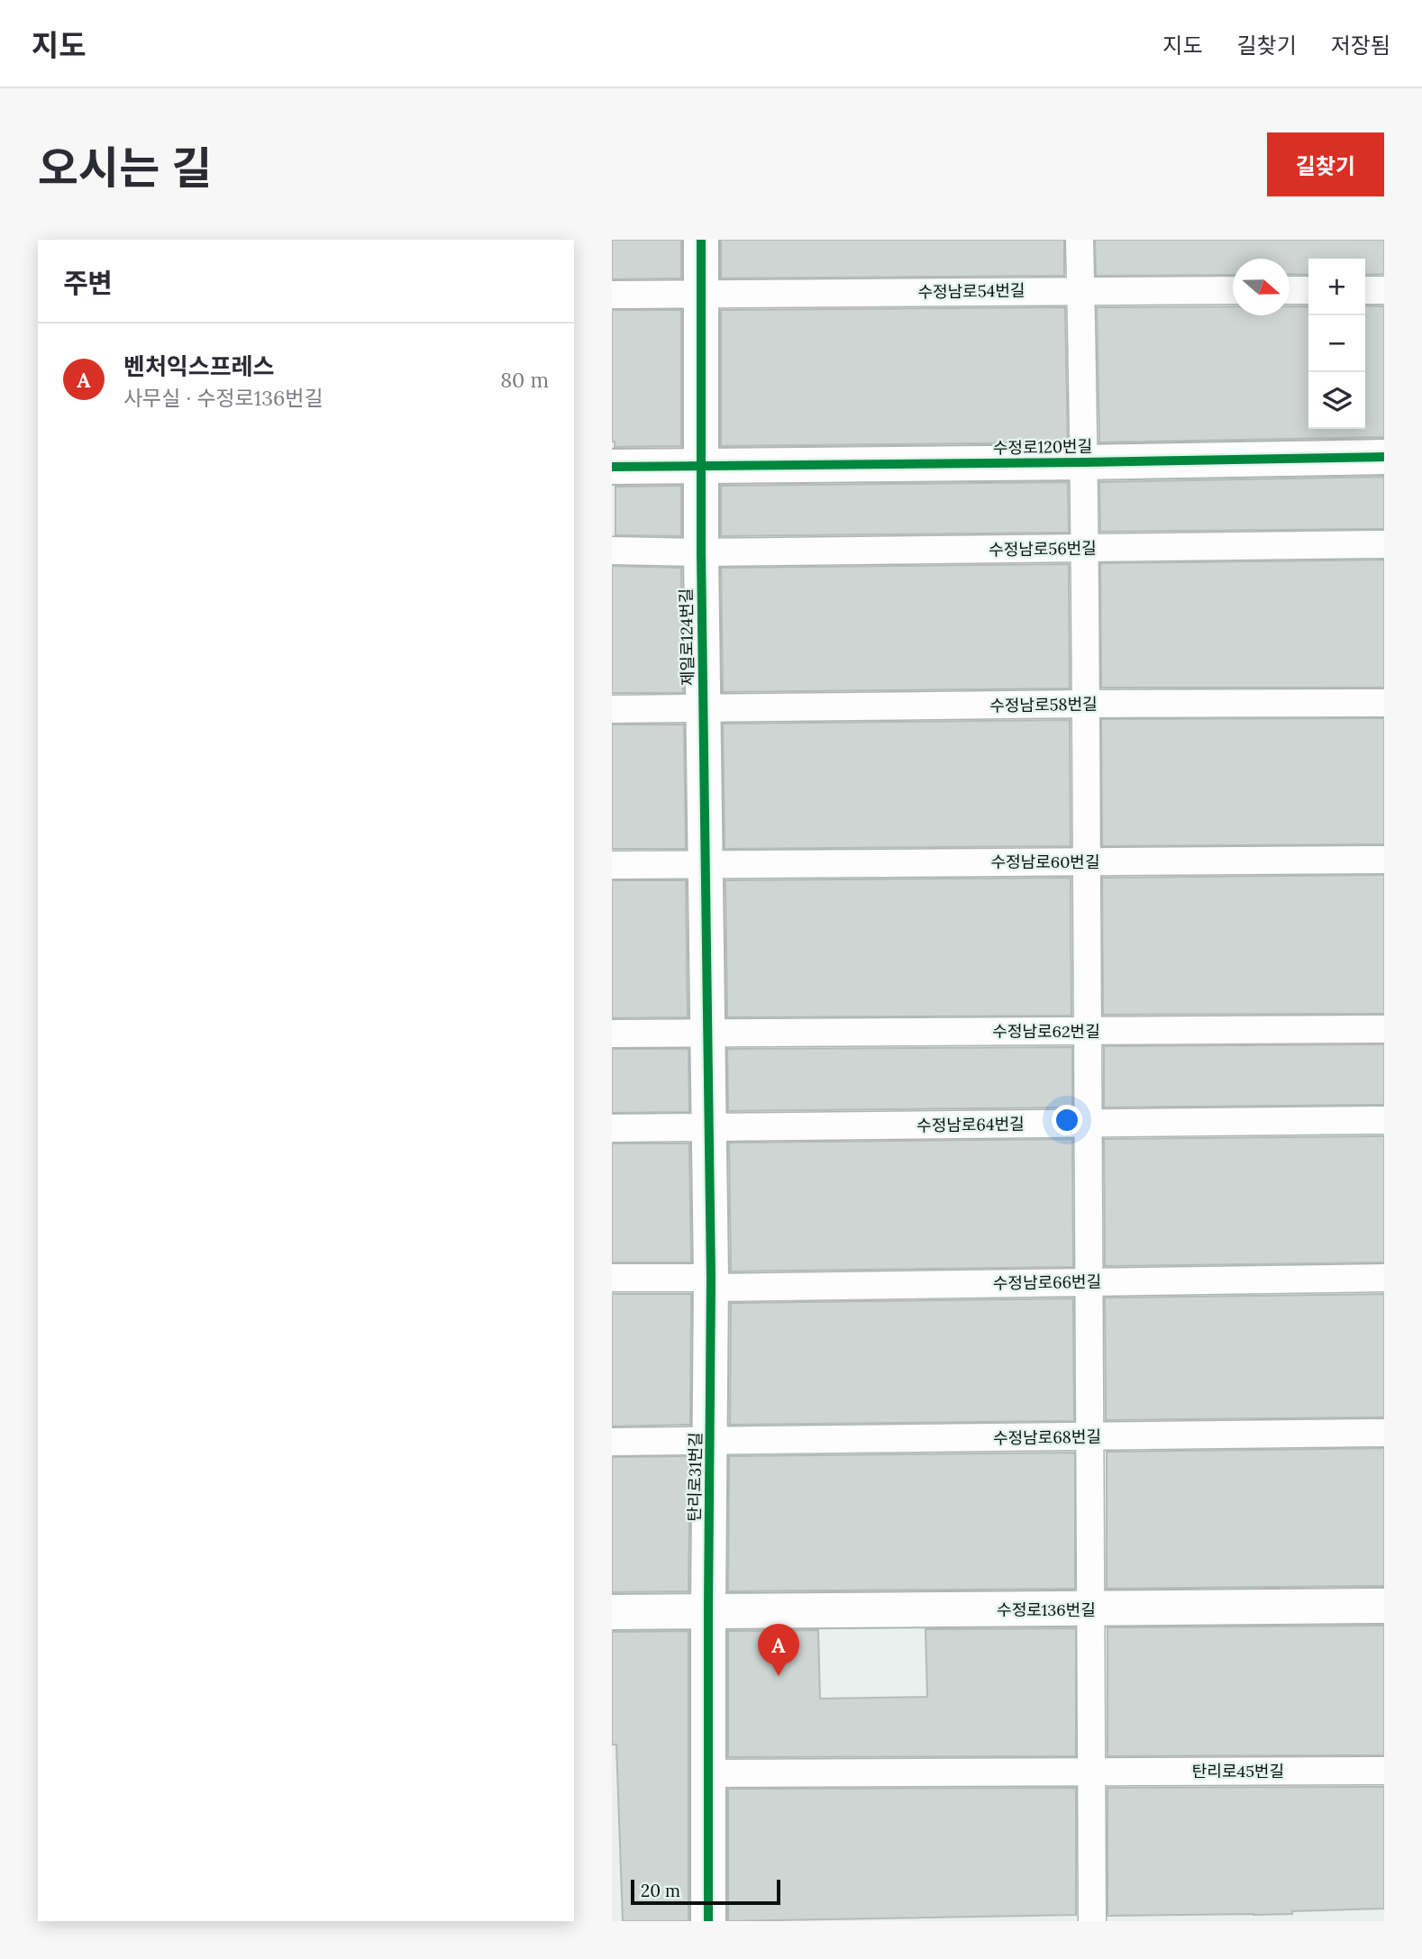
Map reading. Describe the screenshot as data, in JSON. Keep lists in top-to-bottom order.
{
  "streets": {
    "street": [
      "수정로120번길",
      "제일로124번길",
      "탄리로31번길",
      "수정로136번길"
    ],
    "lane": [
      "수정남로54번길",
      "수정남로56번길",
      "수정남로58번길",
      "수정남로60번길",
      "수정남로62번길",
      "수정남로64번길",
      "수정남로66번길",
      "수정남로68번길",
      "탄리로45번길"
    ]
  },
  "crossings": [
    ["수정남로54번길", "제일로124번길"],
    ["수정로120번길", "제일로124번길"],
    ["수정남로56번길", "제일로124번길"],
    ["제일로124번길", "수정남로58번길"],
    ["제일로124번길", "수정남로60번길"],
    ["제일로124번길", "수정남로62번길"],
    ["제일로124번길", "탄리로31번길"],
    ["수정남로62번길", "탄리로31번길"],
    ["수정남로64번길", "탄리로31번길"],
    ["수정남로66번길", "탄리로31번길"],
    ["수정남로68번길", "탄리로31번길"],
    ["탄리로31번길", "수정로136번길"]
  ],
  "scale_bar": "20 m",
  "north": "right",
  "page": {
    "header": "지도",
    "nav": ["지도", "길찾기", "저장됨"],
    "title": "오시는 길",
    "buttons": "길찾기",
    "heading": "주변",
    "map_buttons": ["+", "−"],
    "list": [
      {
        "mark": "A",
        "name": "벤처익스프레스",
        "note": "사무실 · 수정로136번길",
        "value": "80 m"
      }
    ],
    "pins": "A",
    "scale": "20 m"
  }
}
